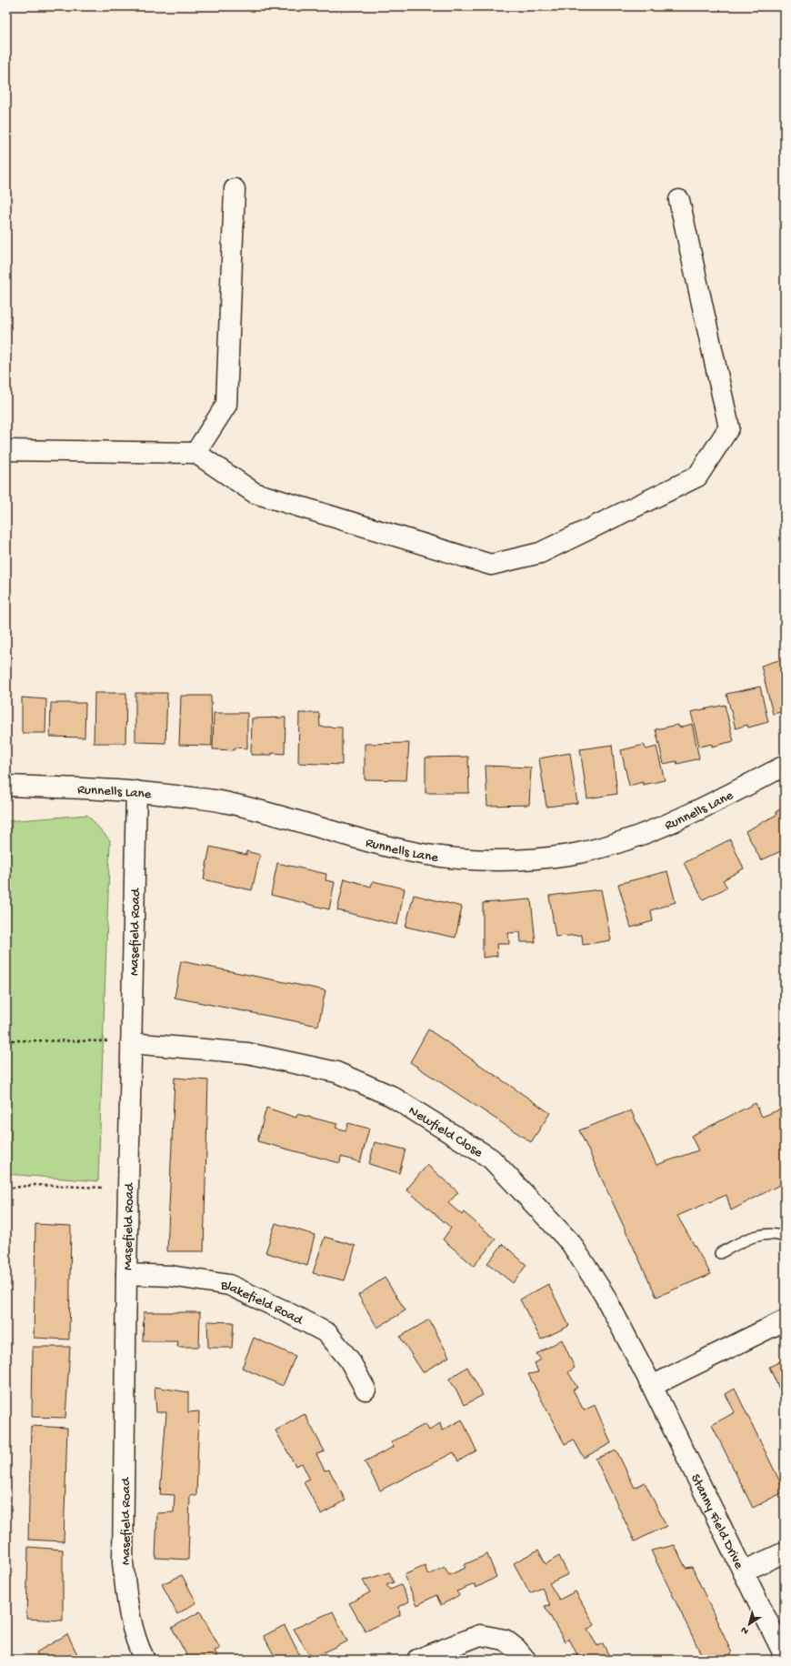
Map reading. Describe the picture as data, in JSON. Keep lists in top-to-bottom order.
{
  "streets": {
    "street": [
      "Runnells Lane",
      "Masefield Road",
      "Newfield Close",
      "Blakefield Road",
      "Stanny Field Drive"
    ]
  },
  "crossings": [
    ["Runnells Lane", "Masefield Road"],
    ["Masefield Road", "Newfield Close"],
    ["Masefield Road", "Blakefield Road"],
    ["Newfield Close", "Stanny Field Drive"]
  ],
  "north": "bottom left"
}
